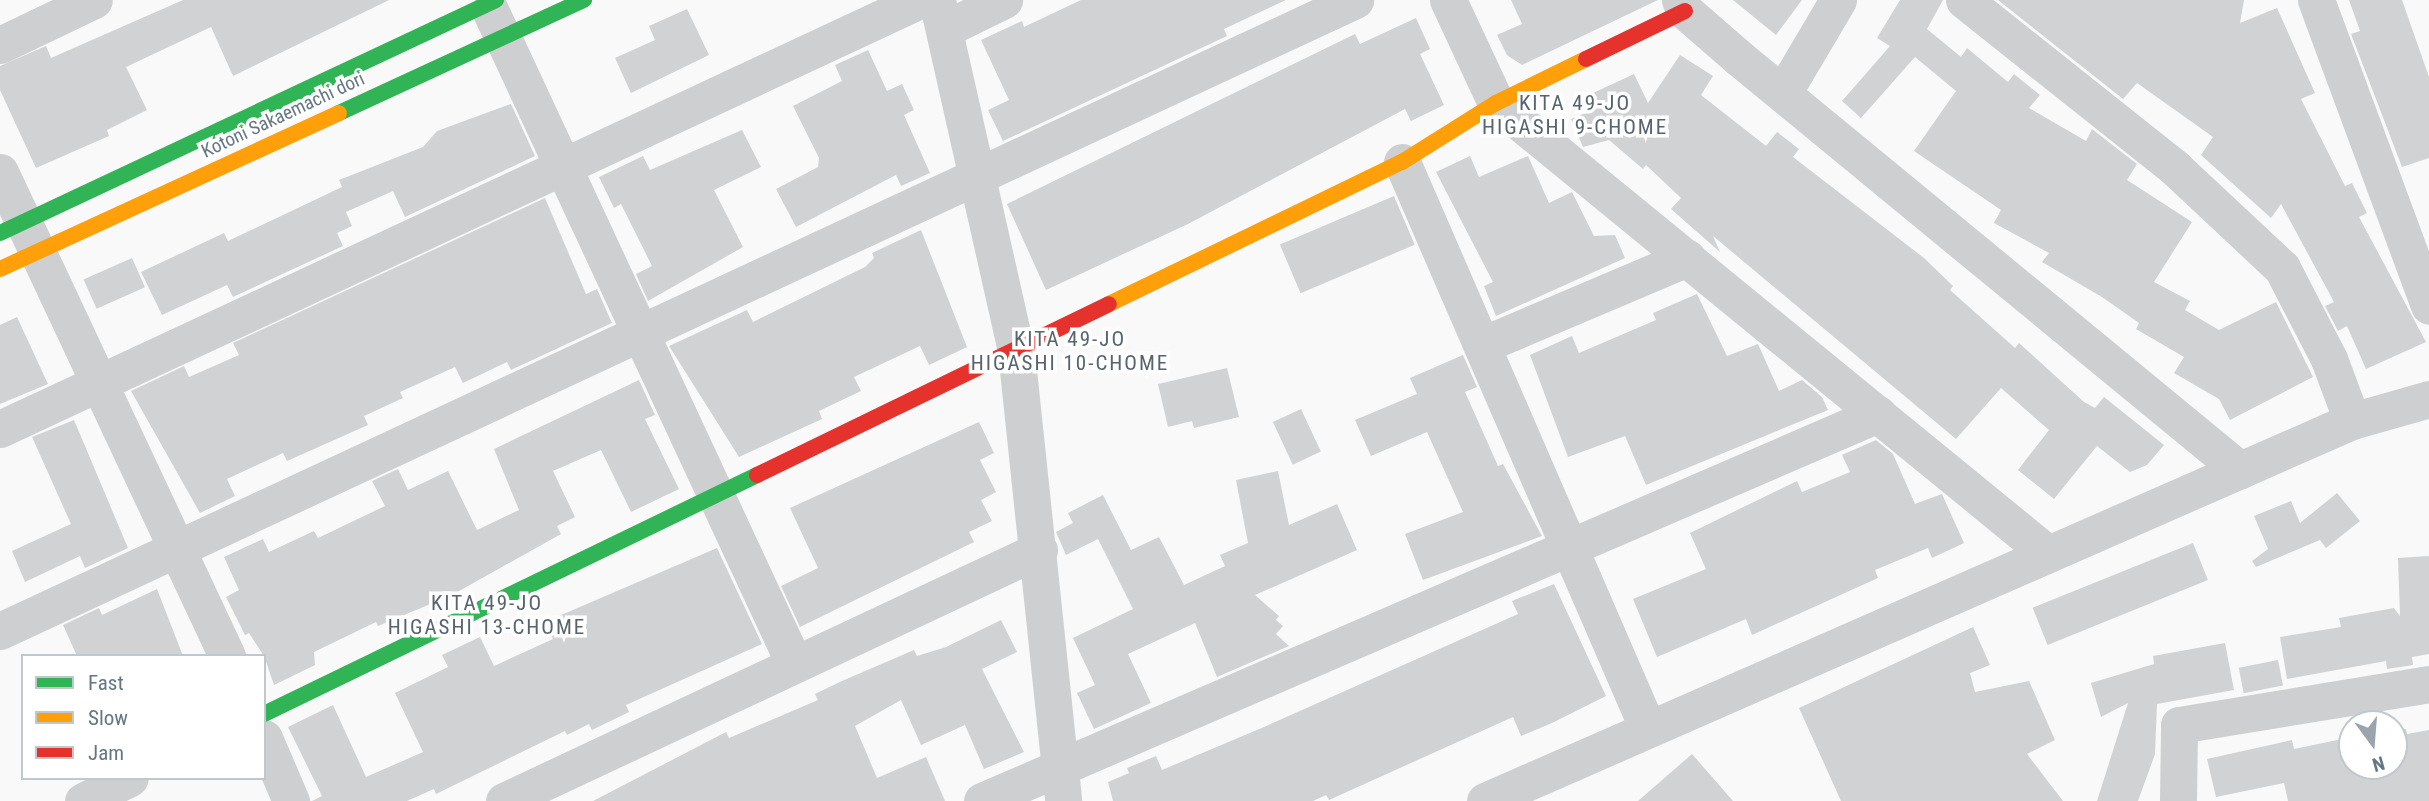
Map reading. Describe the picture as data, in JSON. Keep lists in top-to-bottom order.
{
  "streets": {
    "street": ["Kotoni Sakaemachi dori"]
  },
  "districts": ["KITA 49-JO HIGASHI 9-CHOME", "KITA 49-JO HIGASHI 10-CHOME", "KITA 49-JO HIGASHI 13-CHOME"],
  "legend": ["Fast", "Slow", "Jam"],
  "north": "bottom"
}
